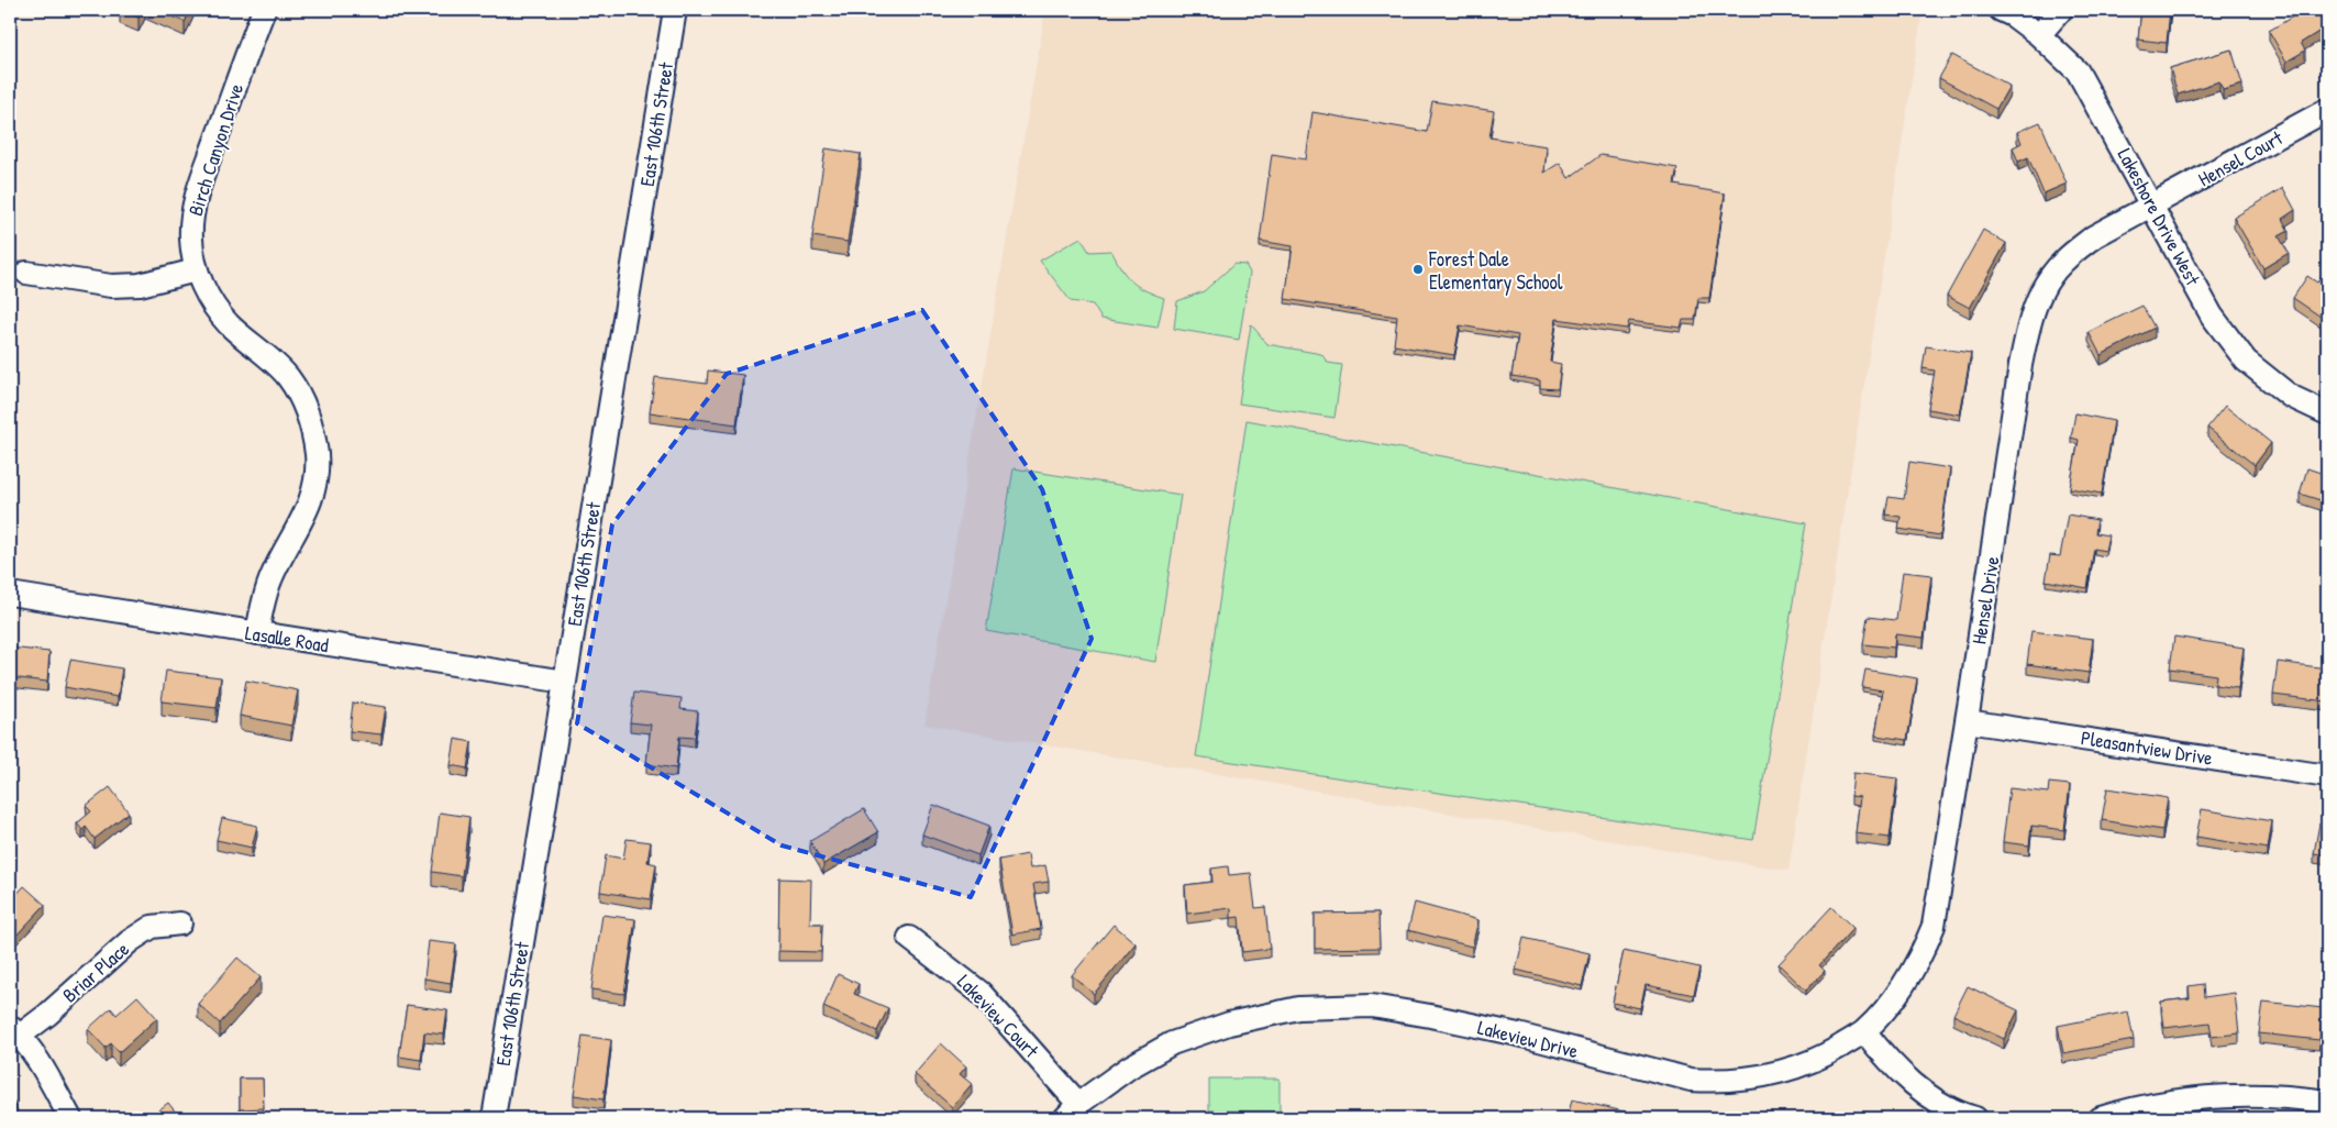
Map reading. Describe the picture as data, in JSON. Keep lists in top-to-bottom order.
{
  "streets": {
    "street": [
      "East 106th Street",
      "Birch Canyon Drive",
      "Hensel Court",
      "Lakeshore Drive West",
      "Hensel Drive",
      "Lasalle Road",
      "Pleasantview Drive",
      "Briar Place",
      "Lakeview Court",
      "Lakeview Drive"
    ]
  },
  "crossings": [
    ["East 106th Street", "Lasalle Road"],
    ["Birch Canyon Drive", "Lasalle Road"],
    ["Hensel Court", "Lakeshore Drive West"],
    ["Hensel Court", "Hensel Drive"],
    ["Lakeshore Drive West", "Hensel Drive"],
    ["Hensel Drive", "Pleasantview Drive"],
    ["Hensel Drive", "Lakeview Drive"],
    ["Lakeview Court", "Lakeview Drive"]
  ],
  "places": ["Forest Dale Elementary School"]
}
